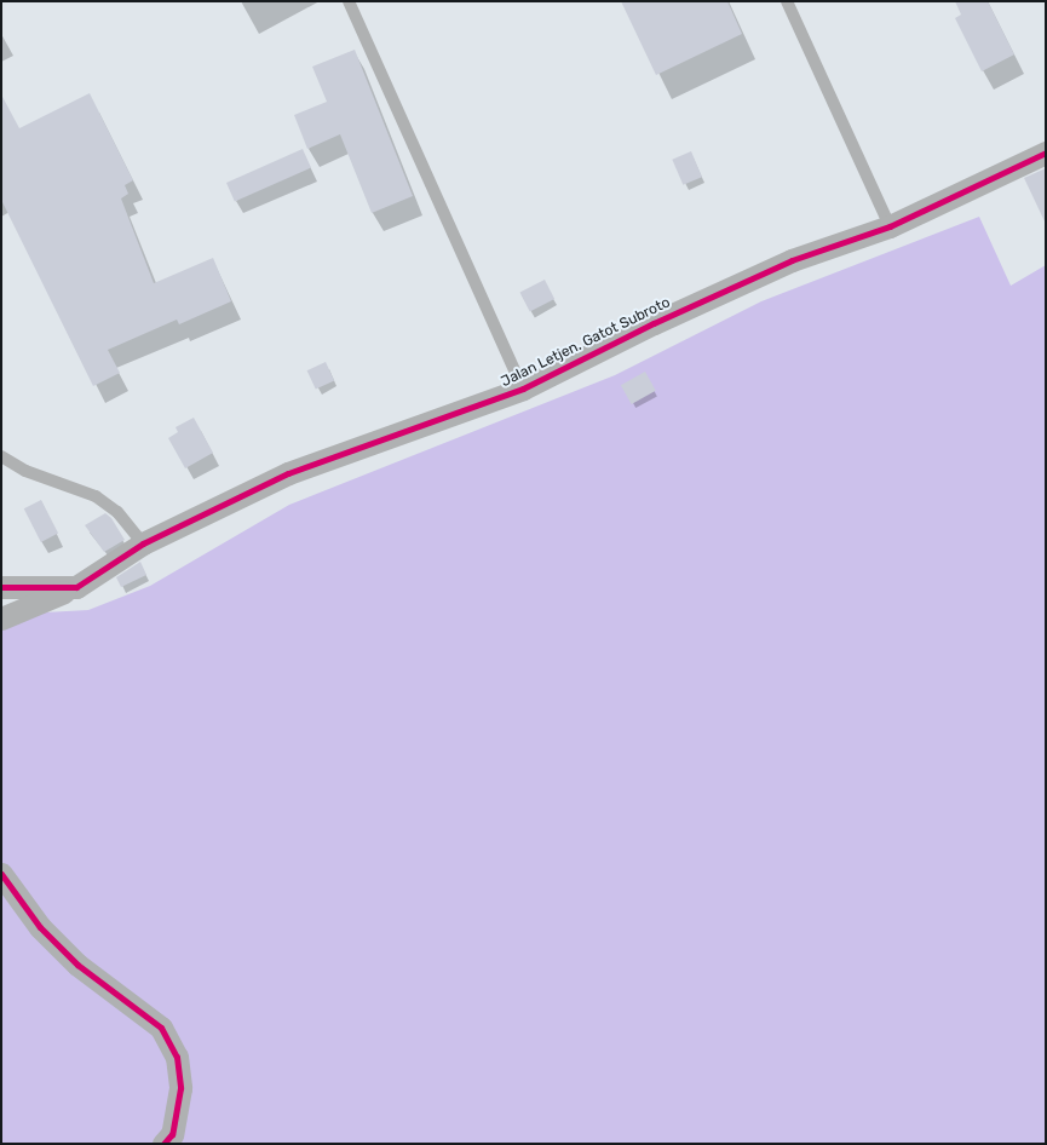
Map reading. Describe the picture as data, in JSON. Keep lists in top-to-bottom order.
{
  "streets": {
    "street": ["Jalan Letjen. Gatot Subroto"]
  }
}
